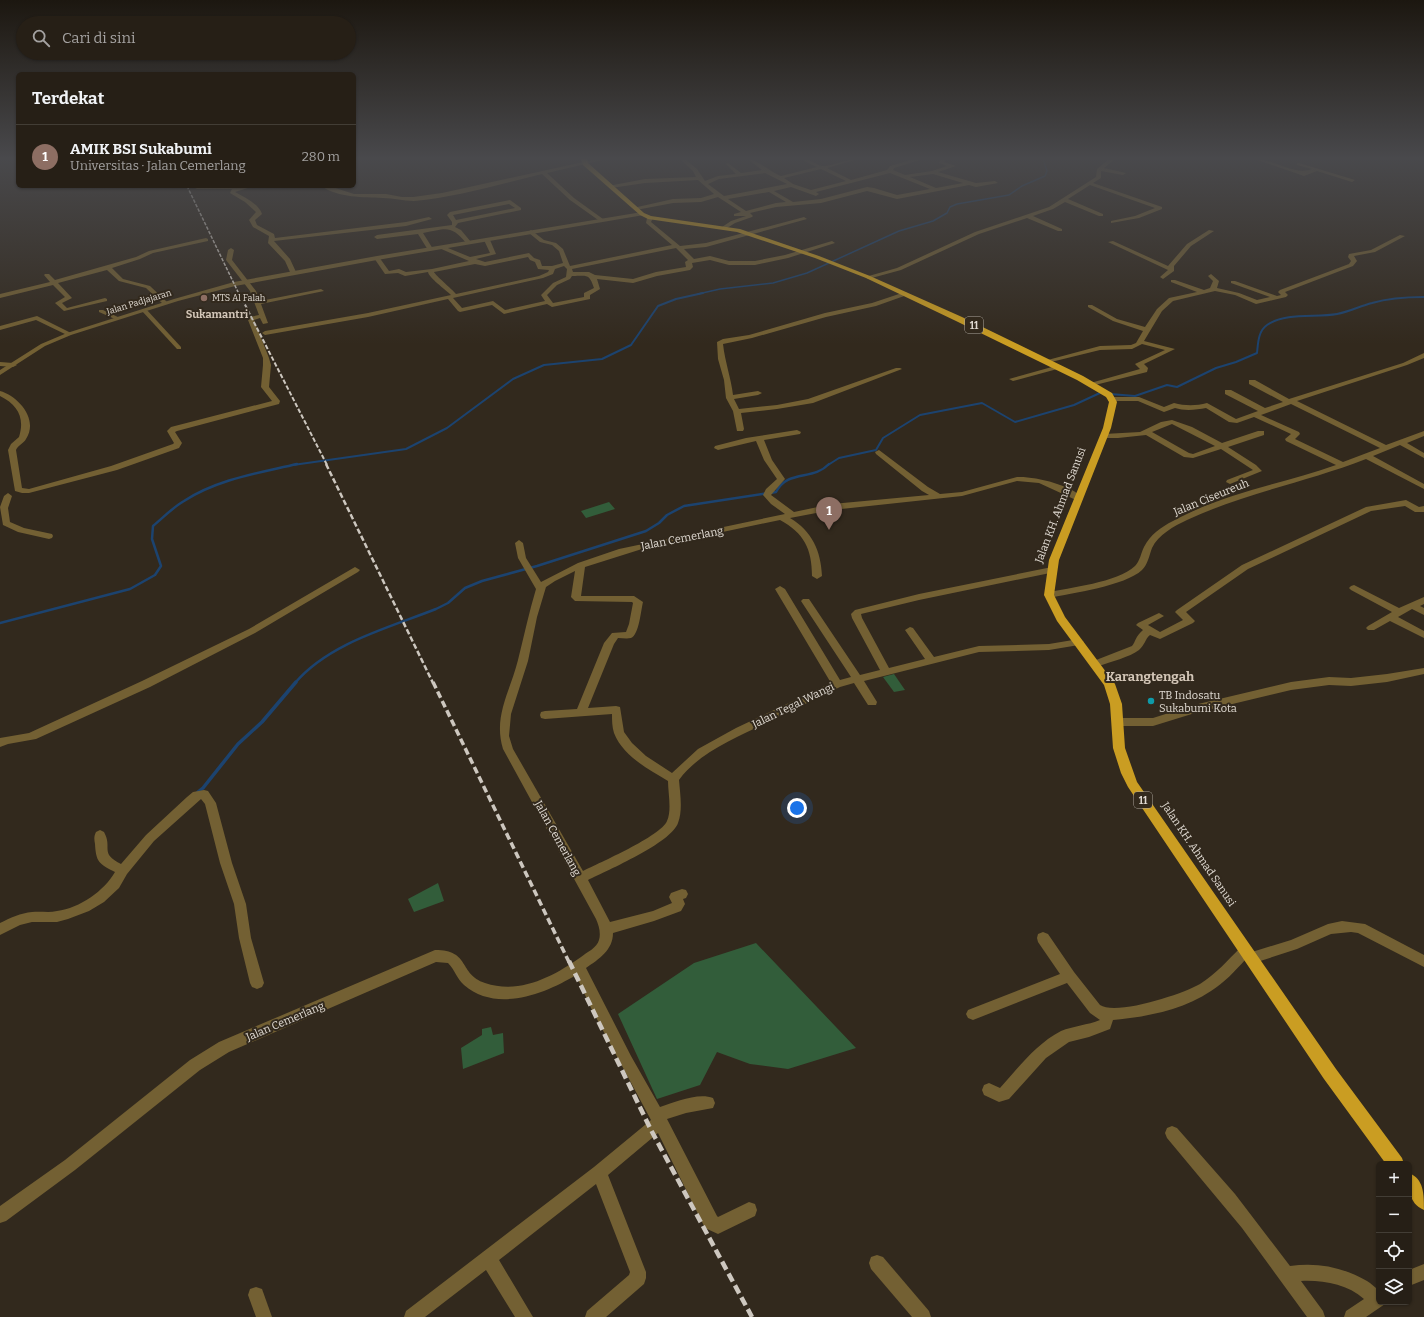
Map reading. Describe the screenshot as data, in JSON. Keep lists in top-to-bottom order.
{
  "streets": {
    "highway": ["11", "Jalan KH. Ahmad Sanusi"],
    "street": [
      "Jalan Padjajaran",
      "Jalan Ciseureuh",
      "Jalan Cemerlang",
      "Jalan Tegal Wangi"
    ]
  },
  "crossings": [
    ["11", "Jalan KH. Ahmad Sanusi"],
    ["Jalan Ciseureuh", "Jalan KH. Ahmad Sanusi"],
    ["Jalan KH. Ahmad Sanusi", "Jalan Cemerlang"],
    ["Jalan KH. Ahmad Sanusi", "Jalan Tegal Wangi"]
  ],
  "districts": ["Sukamantri", "Karangtengah"],
  "places": ["MTS Al Falah", "TB Indosatu Sukabumi Kota"],
  "page": {
    "search": "Cari di sini",
    "heading": "Terdekat",
    "list": [
      {
        "mark": "1",
        "name": "AMIK BSI Sukabumi",
        "note": "Universitas · Jalan Cemerlang",
        "value": "280 m"
      }
    ],
    "pins": "1",
    "map_buttons": ["+", "−"]
  }
}
